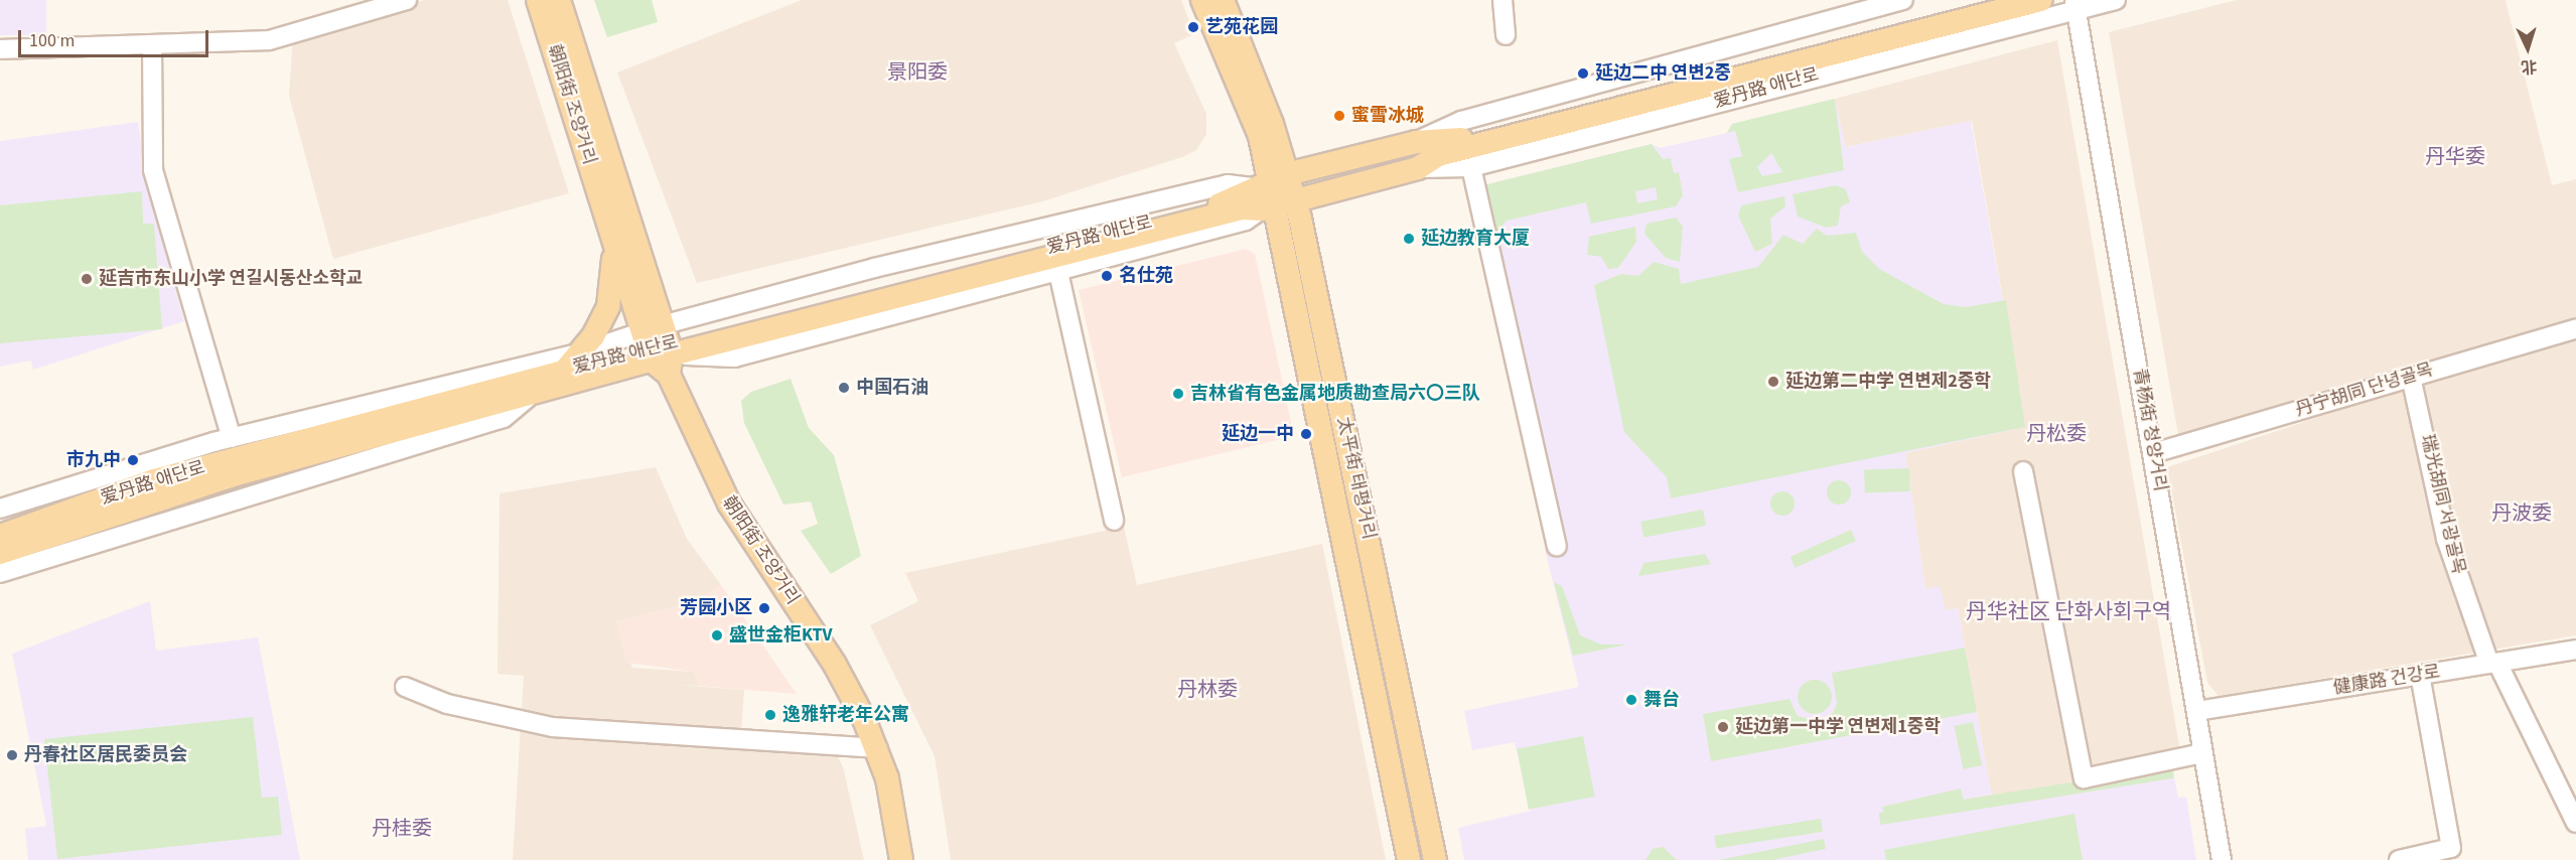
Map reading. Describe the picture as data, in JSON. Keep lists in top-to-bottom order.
{
  "streets": {
    "main road": ["爱丹路 애단로", "朝阳街 조양거리", "太平街 태평거리"],
    "street": [
      "丹宁胡同 단녕골목",
      "青杨街 청양거리",
      "瑞光胡同 서광골목",
      "健康路 건강로"
    ]
  },
  "crossings": [
    ["爱丹路 애단로", "朝阳街 조양거리"],
    ["爱丹路 애단로", "青杨街 청양거리"],
    ["爱丹路 애단로", "太平街 태평거리"],
    ["丹宁胡同 단녕골목", "青杨街 청양거리"],
    ["丹宁胡同 단녕골목", "瑞光胡同 서광골목"],
    ["青杨街 청양거리", "健康路 건강로"],
    ["瑞光胡同 서광골목", "健康路 건강로"]
  ],
  "districts": [
    "景阳委",
    "丹华委",
    "丹松委",
    "丹波委",
    "丹华社区 단화사회구역",
    "丹林委",
    "丹桂委"
  ],
  "places": [
    "艺苑花园",
    "延边二中 연변2중",
    "蜜雪冰城",
    "延边教育大厦",
    "名仕苑",
    "延吉市东山小学 연길시동산소학교",
    "延边第二中学 연변제2중학",
    "中国石油",
    "吉林省有色金属地质勘查局六〇三队",
    "延边一中",
    "市九中",
    "芳园小区",
    "盛世金柜KTV",
    "舞台",
    "逸雅轩老年公寓",
    "延边第一中学 연변제1중학",
    "丹春社区居民委员会"
  ],
  "scale_bar": "100 m",
  "north": "bottom"
}
